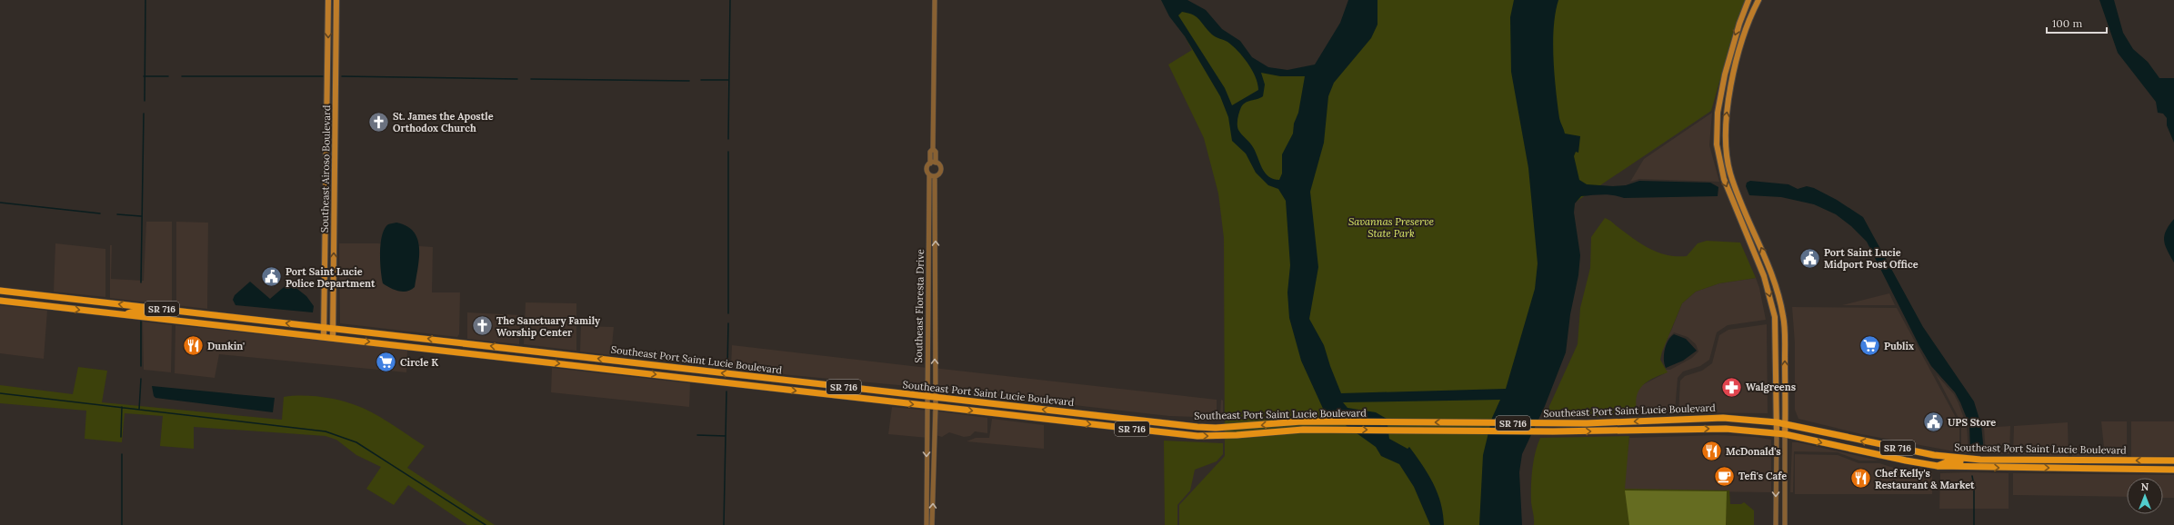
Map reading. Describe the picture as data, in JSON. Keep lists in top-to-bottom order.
{
  "streets": {
    "main road": ["Southeast Airoso Boulevard", "SR 716", "Southeast Port Saint Lucie Boulevard"],
    "street": ["Southeast Floresta Drive"]
  },
  "crossings": [
    ["Southeast Airoso Boulevard", "SR 716"],
    ["Southeast Airoso Boulevard", "Southeast Port Saint Lucie Boulevard"],
    ["Southeast Floresta Drive", "Southeast Port Saint Lucie Boulevard"],
    ["SR 716", "Southeast Port Saint Lucie Boulevard"]
  ],
  "parks": ["Savannas Preserve State Park"],
  "places": {
    "church": ["St. James the Apostle Orthodox Church", "The Sanctuary Family Worship Center"],
    "public building": ["Port Saint Lucie Midport Post Office", "Port Saint Lucie Police Department", "UPS Store"],
    "restaurant": ["Dunkin'", "McDonald's", "Chef Kelly's Restaurant & Market"],
    "supermarket": ["Publix", "Circle K"],
    "pharmacy": ["Walgreens"],
    "cafe": ["Tefi's Cafe"]
  },
  "scale_bar": "100 m",
  "north": "top"
}
